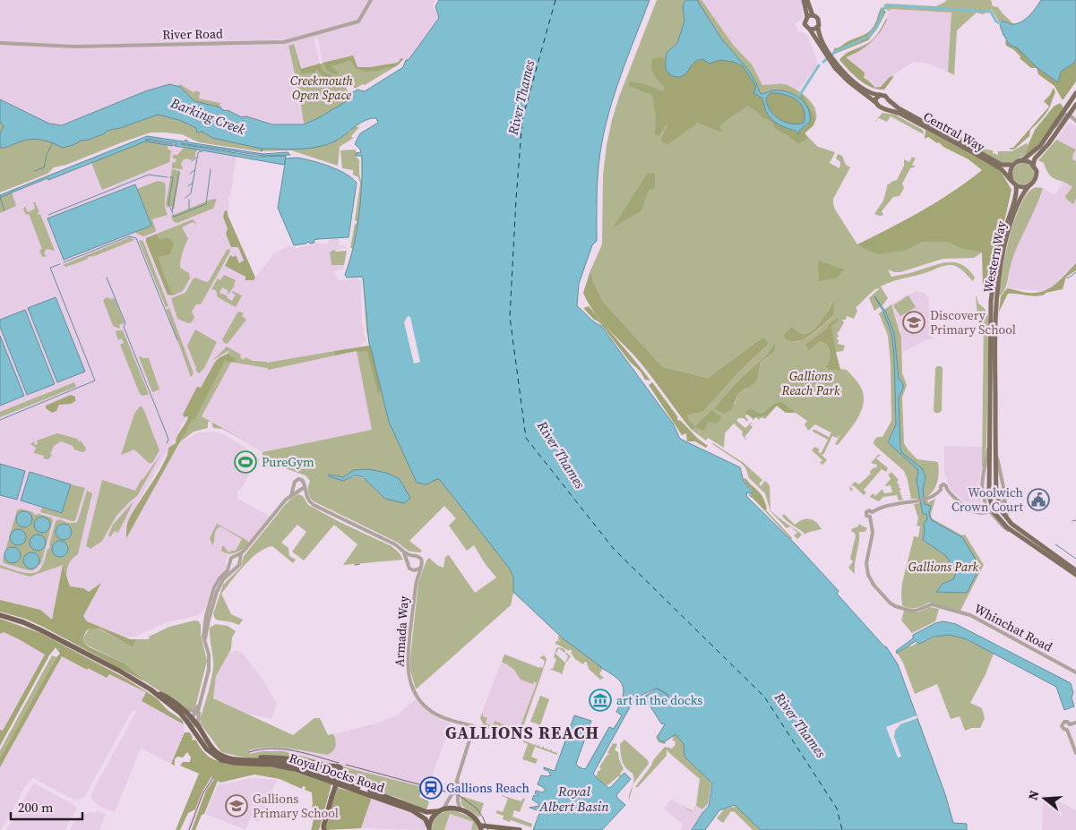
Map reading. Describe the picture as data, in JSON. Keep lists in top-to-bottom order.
{
  "streets": {
    "highway": ["Royal Docks Road"],
    "main road": ["Central Way", "Western Way"],
    "street": ["River Road", "Whinchat Road", "Armada Way"]
  },
  "crossings": [
    ["Central Way", "Western Way"]
  ],
  "districts": ["GALLIONS REACH"],
  "water": ["River Thames", "Barking Creek", "Royal Albert Basin"],
  "parks": ["Creekmouth Open Space", "Gallions Reach Park", "Gallions Park"],
  "places": {
    "school or university": ["Discovery Primary School", "Gallions Primary School"],
    "sports": ["PureGym"],
    "public building": ["Woolwich Crown Court"],
    "museum": ["art in the docks"],
    "station": ["Gallions Reach"]
  },
  "scale_bar": "200 m",
  "north": "left"
}
